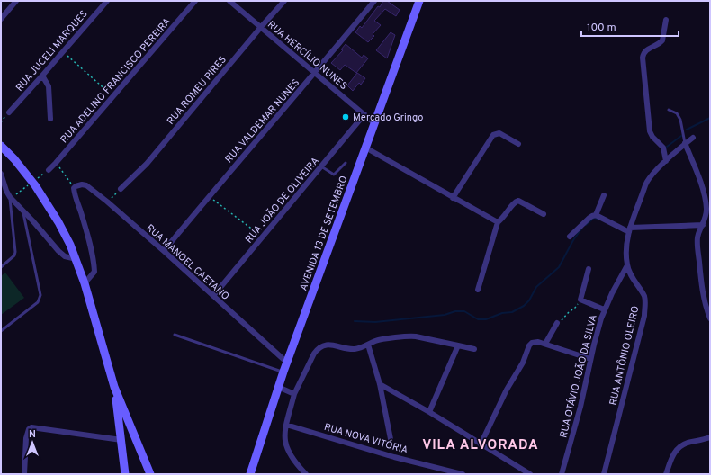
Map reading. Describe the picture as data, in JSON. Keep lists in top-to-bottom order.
{
  "streets": {
    "main road": ["AVENIDA 13 DE SETEMBRO"],
    "street": [
      "RUA JUCELI MARQUES",
      "RUA HERCÍLIO NUNES",
      "RUA ADELINO FRANCISCO PEREIRA",
      "RUA ROMEU PIRES",
      "RUA VALDEMAR NUNES",
      "RUA JOÃO DE OLIVEIRA",
      "RUA MANOEL CAETANO",
      "RUA ANTÔNIO OLEIRO",
      "RUA OTÁVIO JOÃO DA SILVA",
      "RUA NOVA VITÓRIA"
    ]
  },
  "crossings": [
    ["RUA HERCÍLIO NUNES", "RUA ROMEU PIRES"],
    ["RUA HERCÍLIO NUNES", "RUA VALDEMAR NUNES"],
    ["RUA HERCÍLIO NUNES", "RUA JOÃO DE OLIVEIRA"],
    ["RUA HERCÍLIO NUNES", "AVENIDA 13 DE SETEMBRO"],
    ["RUA VALDEMAR NUNES", "RUA MANOEL CAETANO"],
    ["RUA JOÃO DE OLIVEIRA", "RUA MANOEL CAETANO"],
    ["AVENIDA 13 DE SETEMBRO", "RUA MANOEL CAETANO"],
    ["RUA ANTÔNIO OLEIRO", "RUA OTÁVIO JOÃO DA SILVA"]
  ],
  "districts": ["VILA ALVORADA"],
  "places": ["Mercado Gringo"],
  "scale_bar": "100 m",
  "north": "top"
}
